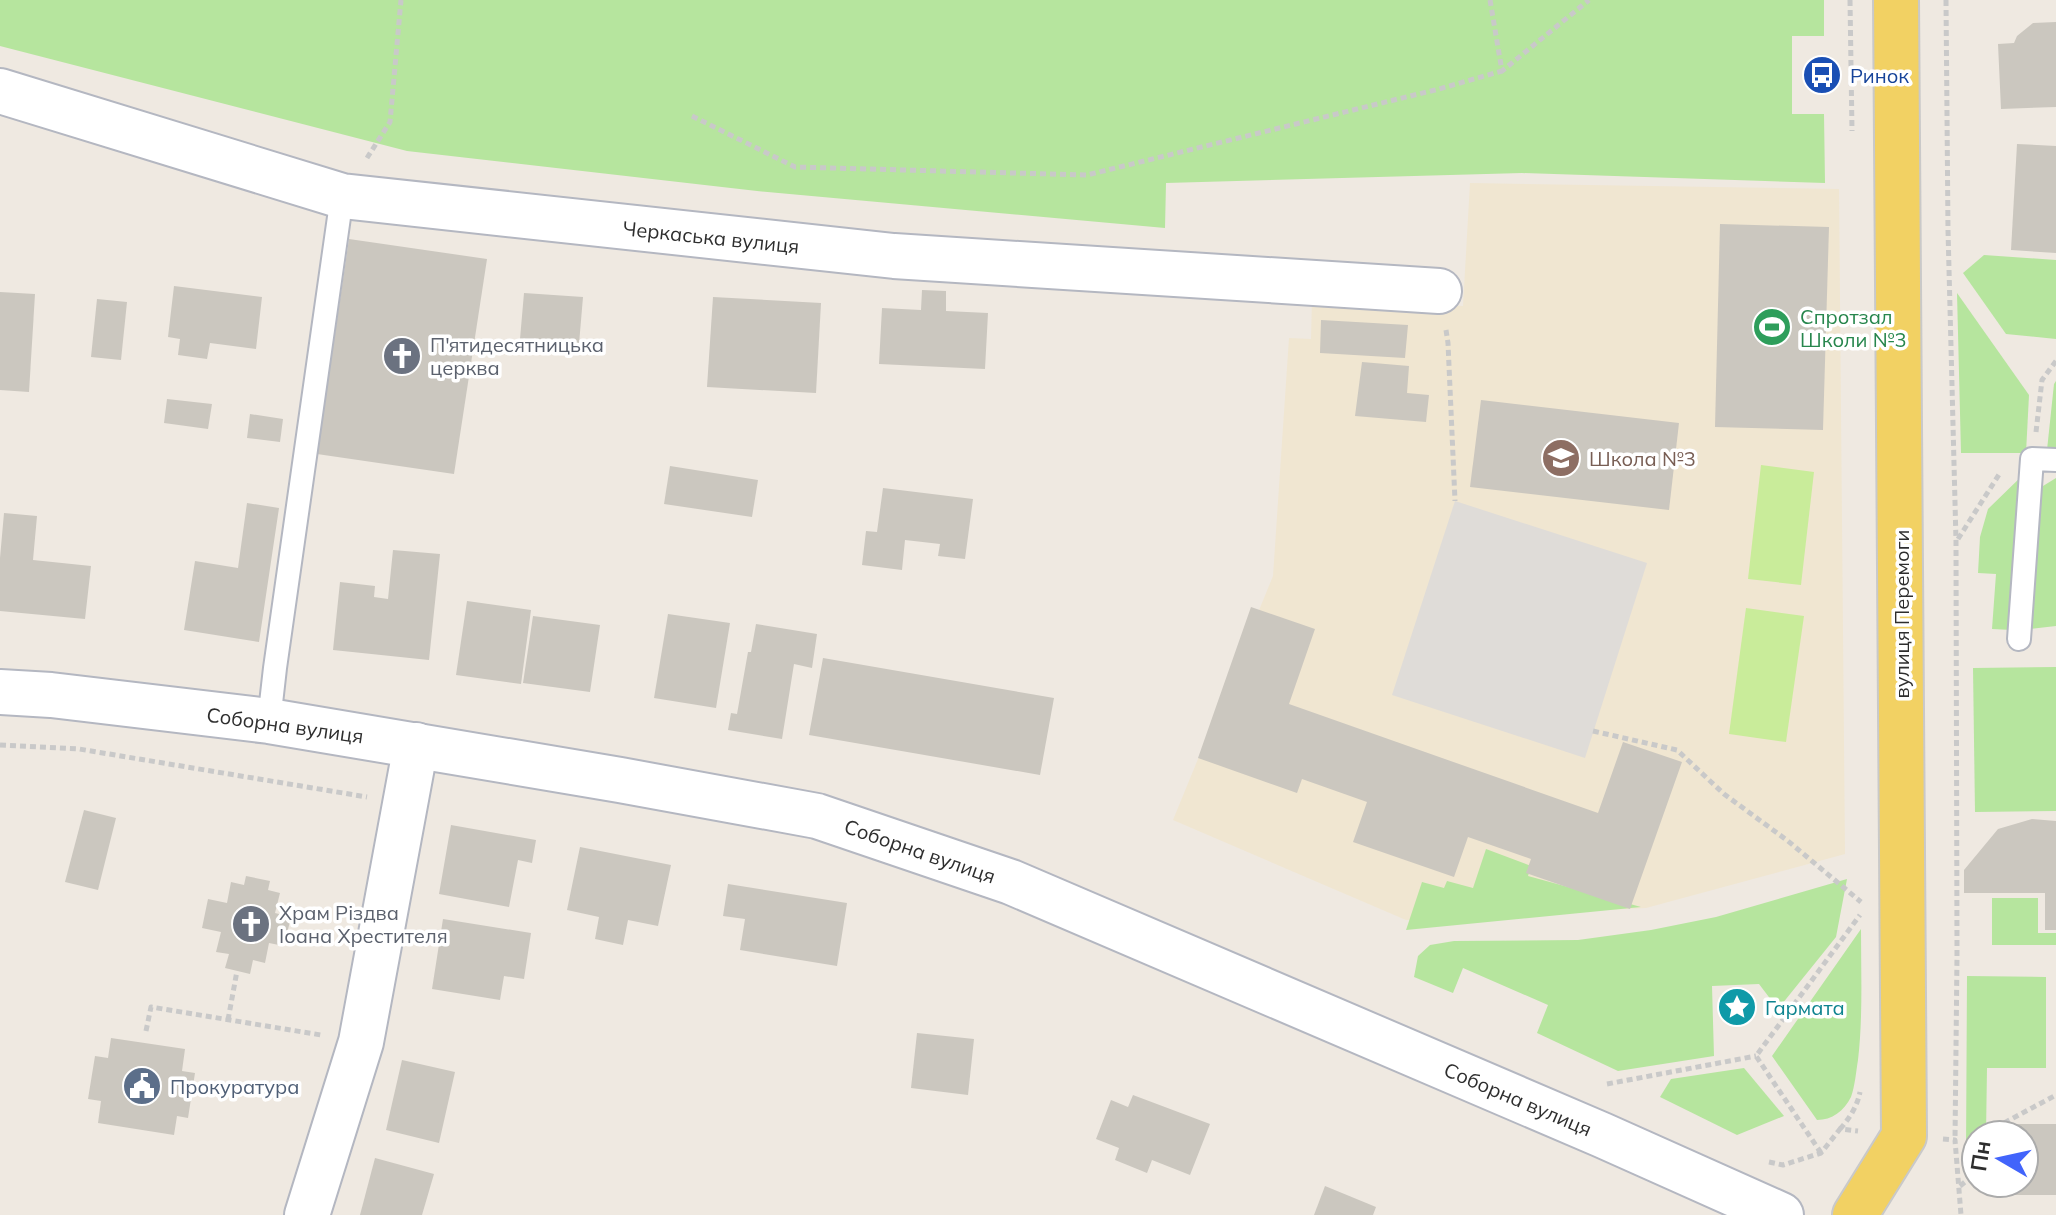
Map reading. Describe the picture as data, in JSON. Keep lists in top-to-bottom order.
{
  "streets": {
    "main road": ["вулиця Перемоги"],
    "street": ["Черкаська вулиця", "Соборна вулиця"]
  },
  "places": {
    "bus stop": ["Ринок"],
    "sports": ["Спротзал Школи №3"],
    "church": ["П'ятидесятницька церква", "Храм Різдва Іоана Хрестителя"],
    "school or university": ["Школа №3"],
    "place": ["Гармата"],
    "public building": ["Прокуратура"]
  },
  "north": "left"
}
